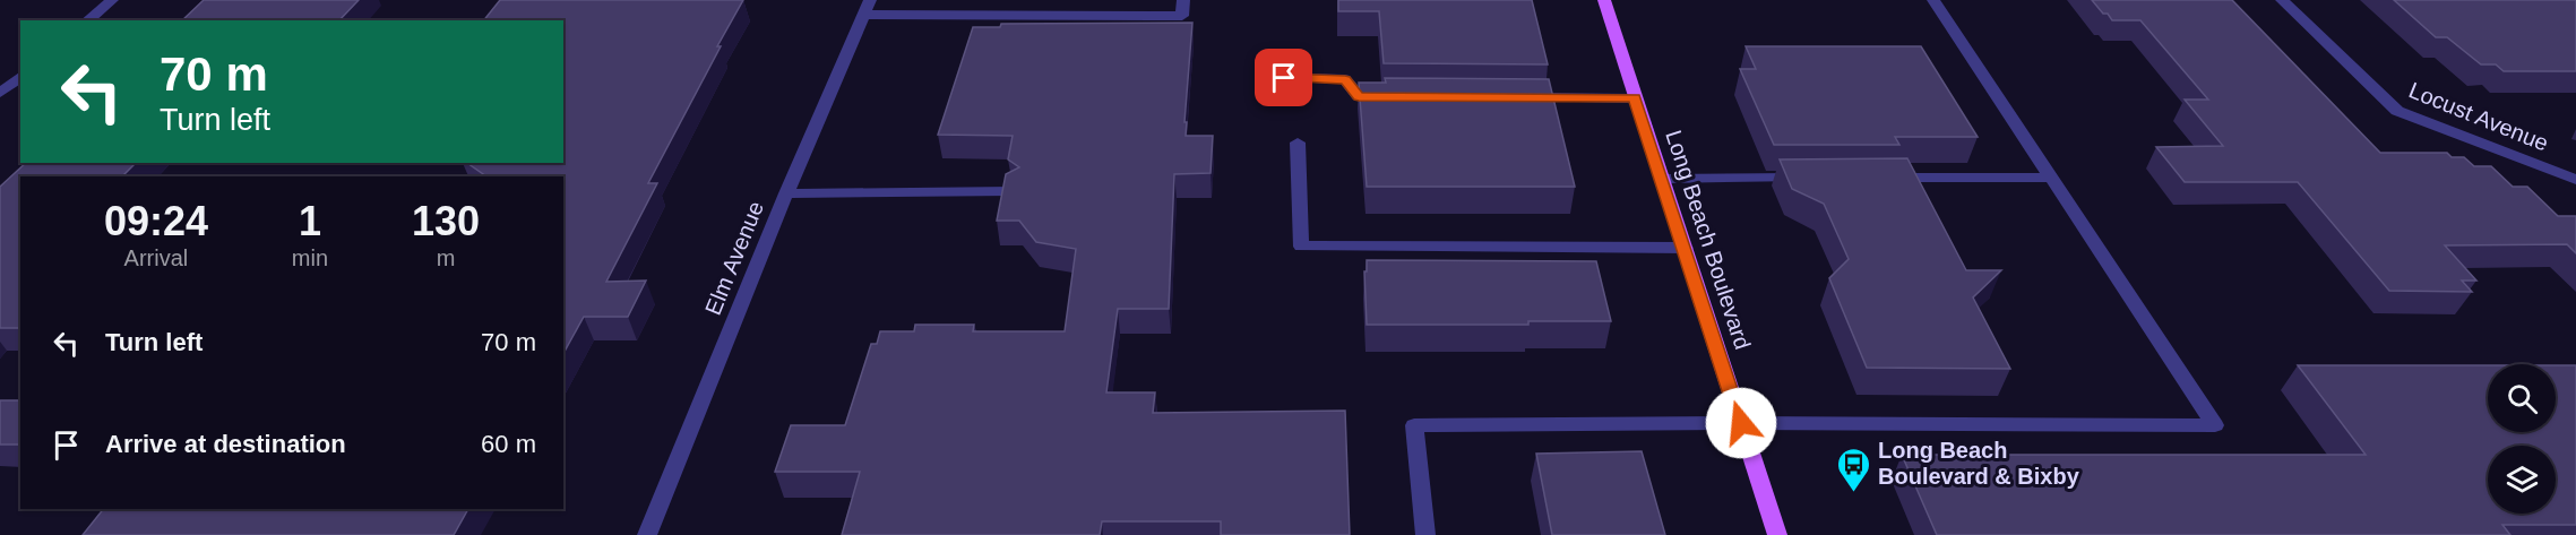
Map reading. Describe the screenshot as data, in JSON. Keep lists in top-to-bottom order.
{
  "streets": {
    "main road": ["Long Beach Boulevard"],
    "street": ["Locust Avenue", "Elm Avenue"]
  },
  "places": {
    "bus stop": ["Long Beach Boulevard & Bixby"]
  },
  "page": {
    "turn": ["70 m", "Turn left"],
    "eta": [
      "09:24",
      "Arrival",
      "1",
      "min",
      "130",
      "m"
    ],
    "list": [
      {
        "name": "Turn left",
        "value": "70 m"
      },
      {
        "name": "Arrive at destination",
        "value": "60 m"
      }
    ]
  }
}
